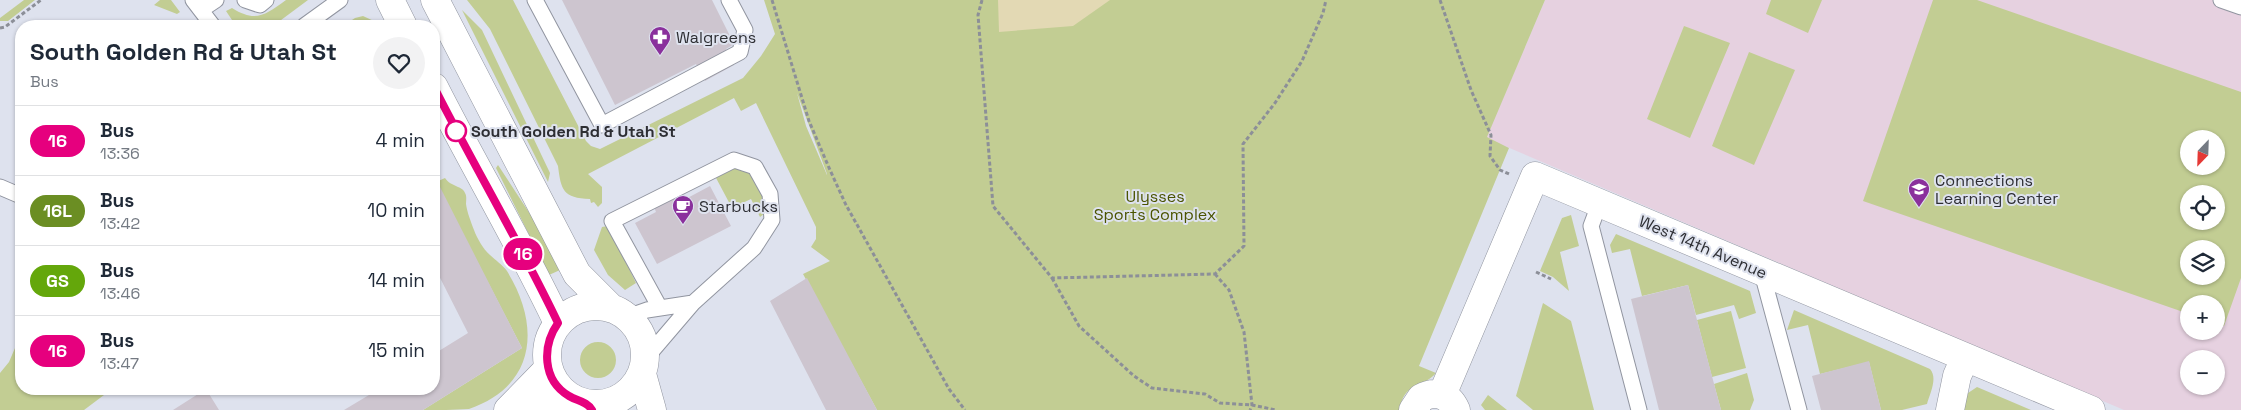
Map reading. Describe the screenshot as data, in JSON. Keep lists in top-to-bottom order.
{
  "streets": {
    "street": ["West 14th Avenue"]
  },
  "parks": ["Ulysses Sports Complex"],
  "places": {
    "pharmacy": ["Walgreens"],
    "other": ["South Golden Rd & Utah St"],
    "school or university": ["Connections Learning Center"],
    "cafe": ["Starbucks"]
  },
  "lines": ["bus line 16"],
  "north": "bottom left",
  "page": {
    "on_map": "16",
    "heading": ["South Golden Rd & Utah St", "Bus"],
    "list": [
      {
        "mark": "16",
        "name": "Bus",
        "note": "13:36",
        "value": "4 min"
      },
      {
        "mark": "16L",
        "name": "Bus",
        "note": "13:42",
        "value": "10 min"
      },
      {
        "mark": "GS",
        "name": "Bus",
        "note": "13:46",
        "value": "14 min"
      },
      {
        "mark": "16",
        "name": "Bus",
        "note": "13:47",
        "value": "15 min"
      }
    ],
    "map_buttons": ["+", "−"]
  }
}
